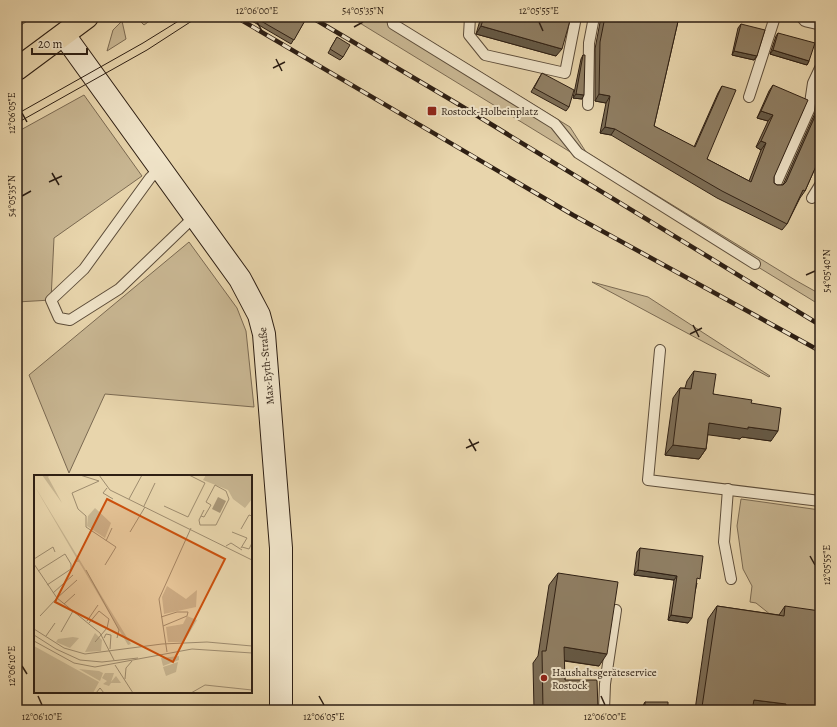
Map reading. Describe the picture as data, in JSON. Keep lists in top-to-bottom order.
{
  "streets": {
    "street": ["Max-Eyth-Straße"]
  },
  "places": {
    "transit": ["Rostock-Holbeinplatz"],
    "other": ["Haushaltsgeräteservice Rostock"]
  },
  "scale_bar": "20 m",
  "coordinates": [
    "12°06'00\"E",
    "54°05'35\"N",
    "12°05'55\"E",
    "12°06'05\"E",
    "54°05'40\"N",
    "12°06'10\"E"
  ]
}
